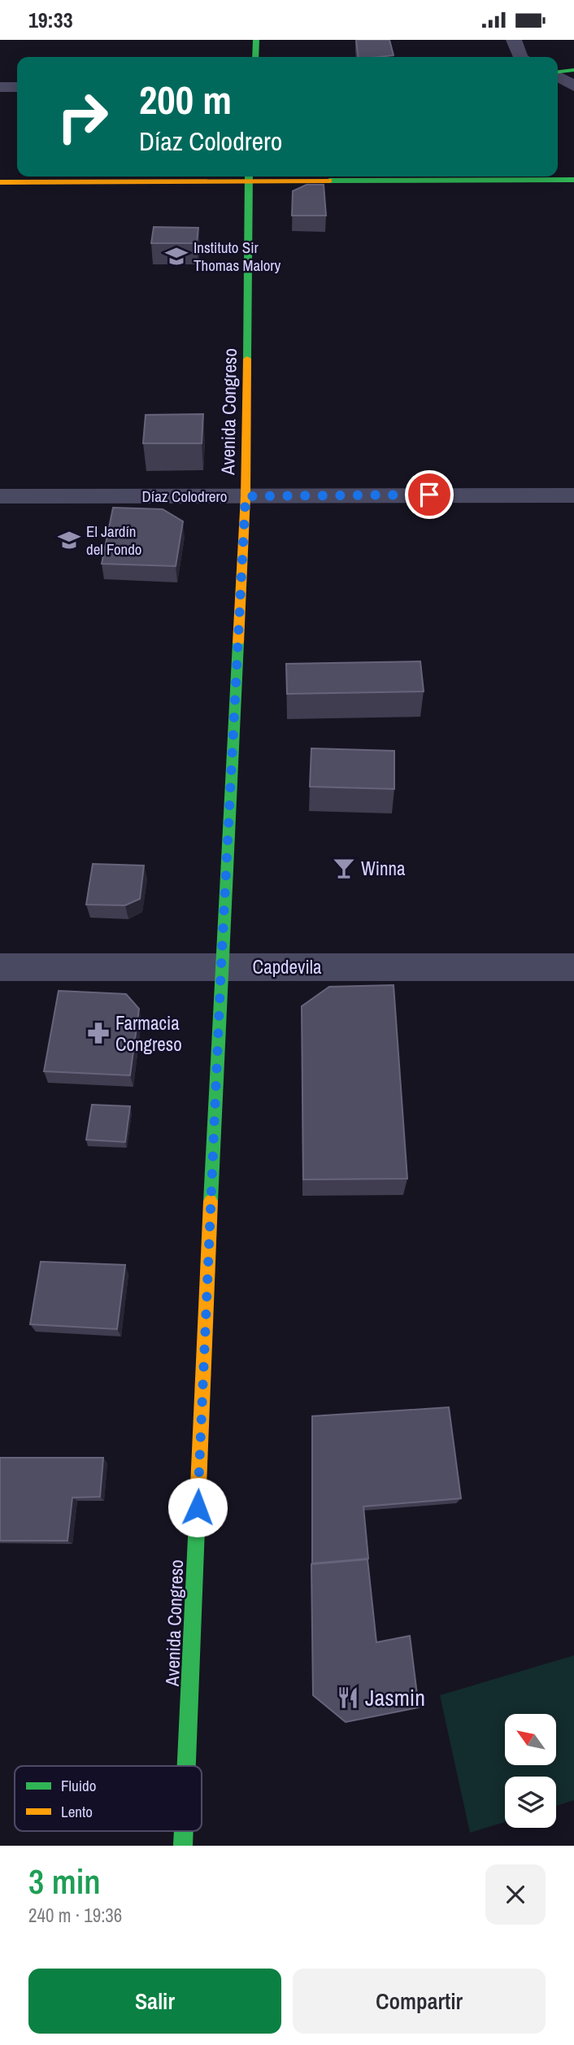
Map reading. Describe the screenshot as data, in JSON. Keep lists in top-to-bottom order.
{
  "streets": {
    "main road": ["Avenida Congreso"],
    "street": ["Díaz Colodrero", "Capdevila"]
  },
  "crossings": [
    ["Avenida Congreso", "Díaz Colodrero"],
    ["Avenida Congreso", "Capdevila"]
  ],
  "places": {
    "school or university": ["Instituto Sir Thomas Malory", "El Jardín del Fondo"],
    "bar": ["Winna"],
    "pharmacy": ["Farmacia Congreso"],
    "restaurant": ["Jasmin"]
  },
  "legend": ["Fluido", "Lento"],
  "north": "top left",
  "page": {
    "status": "19:33",
    "turn": ["200 m", "Díaz Colodrero"],
    "heading": ["3 min", "240 m · 19:36"],
    "buttons": ["Salir", "Compartir"]
  }
}
